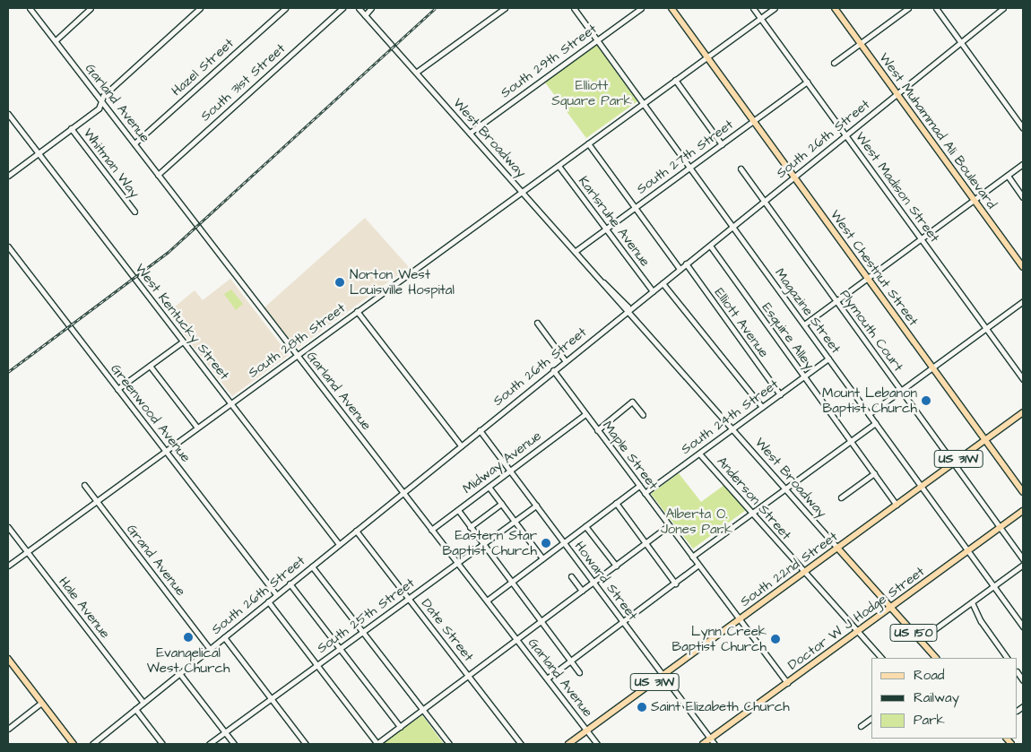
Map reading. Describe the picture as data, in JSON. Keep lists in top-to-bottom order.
{
  "streets": {
    "main road": [
      "West Muhammad Ali Boulevard",
      "West Broadway",
      "West Chestnut Street",
      "US 31W",
      "South 22nd Street",
      "Doctor W J Hodge Street",
      "US 150"
    ],
    "street": [
      "South 29th Street",
      "Hazel Street",
      "South 31st Street",
      "Garland Avenue",
      "South 26th Street",
      "South 27th Street",
      "Whitman Way",
      "West Madison Street",
      "Karlsruhe Avenue",
      "Magazine Street",
      "West Kentucky Street",
      "Elliott Avenue",
      "Plymouth Court",
      "Esquire Alley",
      "South 28th Street",
      "Greenwood Avenue",
      "South 24th Street",
      "Maple Street",
      "Midway Avenue",
      "Anderson Street",
      "Grand Avenue",
      "Howard Street",
      "Hale Avenue",
      "South 25th Street",
      "Date Street"
    ]
  },
  "crossings": [
    ["South 29th Street", "West Broadway"],
    ["South 29th Street", "Magazine Street"],
    ["Hazel Street", "Garland Avenue"],
    ["South 31st Street", "Garland Avenue"],
    ["Garland Avenue", "South 26th Street"],
    ["Garland Avenue", "South 28th Street"],
    ["Garland Avenue", "Midway Avenue"],
    ["Garland Avenue", "South 22nd Street"],
    ["Garland Avenue", "South 25th Street"],
    ["West Muhammad Ali Boulevard", "South 26th Street"],
    ["West Broadway", "South 26th Street"],
    ["West Broadway", "South 27th Street"],
    ["West Broadway", "South 28th Street"],
    ["West Broadway", "South 24th Street"],
    ["West Broadway", "South 22nd Street"],
    ["West Broadway", "Doctor W J Hodge Street"],
    ["South 26th Street", "West Madison Street"],
    ["South 26th Street", "Karlsruhe Avenue"],
    ["South 26th Street", "West Chestnut Street"],
    ["South 26th Street", "Magazine Street"],
    ["South 26th Street", "West Kentucky Street"],
    ["South 26th Street", "Elliott Avenue"],
    ["South 26th Street", "Plymouth Court"],
    ["South 26th Street", "Esquire Alley"],
    ["South 26th Street", "Greenwood Avenue"],
    ["South 26th Street", "Maple Street"],
    ["South 26th Street", "Grand Avenue"],
    ["South 26th Street", "Howard Street"],
    ["South 26th Street", "Hale Avenue"],
    ["South 26th Street", "Date Street"],
    ["South 27th Street", "West Madison Street"],
    ["South 27th Street", "Karlsruhe Avenue"],
    ["South 27th Street", "West Chestnut Street"],
    ["South 27th Street", "Magazine Street"],
    ["West Madison Street", "South 28th Street"],
    ["Karlsruhe Avenue", "South 28th Street"],
    ["West Chestnut Street", "South 28th Street"],
    ["West Chestnut Street", "South 22nd Street"],
    ["Magazine Street", "South 28th Street"],
    ["Magazine Street", "South 24th Street"],
    ["Magazine Street", "South 22nd Street"],
    ["Magazine Street", "Doctor W J Hodge Street"],
    ["West Kentucky Street", "South 28th Street"],
    ["Elliott Avenue", "South 24th Street"],
    ["Plymouth Court", "South 22nd Street"],
    ["Plymouth Court", "Doctor W J Hodge Street"],
    ["Esquire Alley", "South 24th Street"],
    ["Esquire Alley", "South 22nd Street"],
    ["South 28th Street", "Greenwood Avenue"],
    ["South 28th Street", "Grand Avenue"],
    ["South 28th Street", "Hale Avenue"],
    ["South 24th Street", "Maple Street"],
    ["South 24th Street", "Anderson Street"],
    ["Maple Street", "Midway Avenue"],
    ["Maple Street", "South 22nd Street"],
    ["Maple Street", "Doctor W J Hodge Street"],
    ["Midway Avenue", "Howard Street"],
    ["Anderson Street", "South 22nd Street"],
    ["Anderson Street", "Doctor W J Hodge Street"],
    ["South 22nd Street", "Howard Street"],
    ["Howard Street", "South 25th Street"],
    ["Howard Street", "Doctor W J Hodge Street"],
    ["South 25th Street", "Date Street"]
  ],
  "parks": ["Elliott Square Park", "Alberta O. Jones Park"],
  "places": [
    "Norton West Louisville Hospital",
    "Mount Lebanon Baptist Church",
    "Eastern Star Baptist Church",
    "Evangelical West Church",
    "Lynn Creek Baptist Church",
    "Saint Elizabeth Church"
  ],
  "legend": ["Road", "Railway", "Park"]
}
